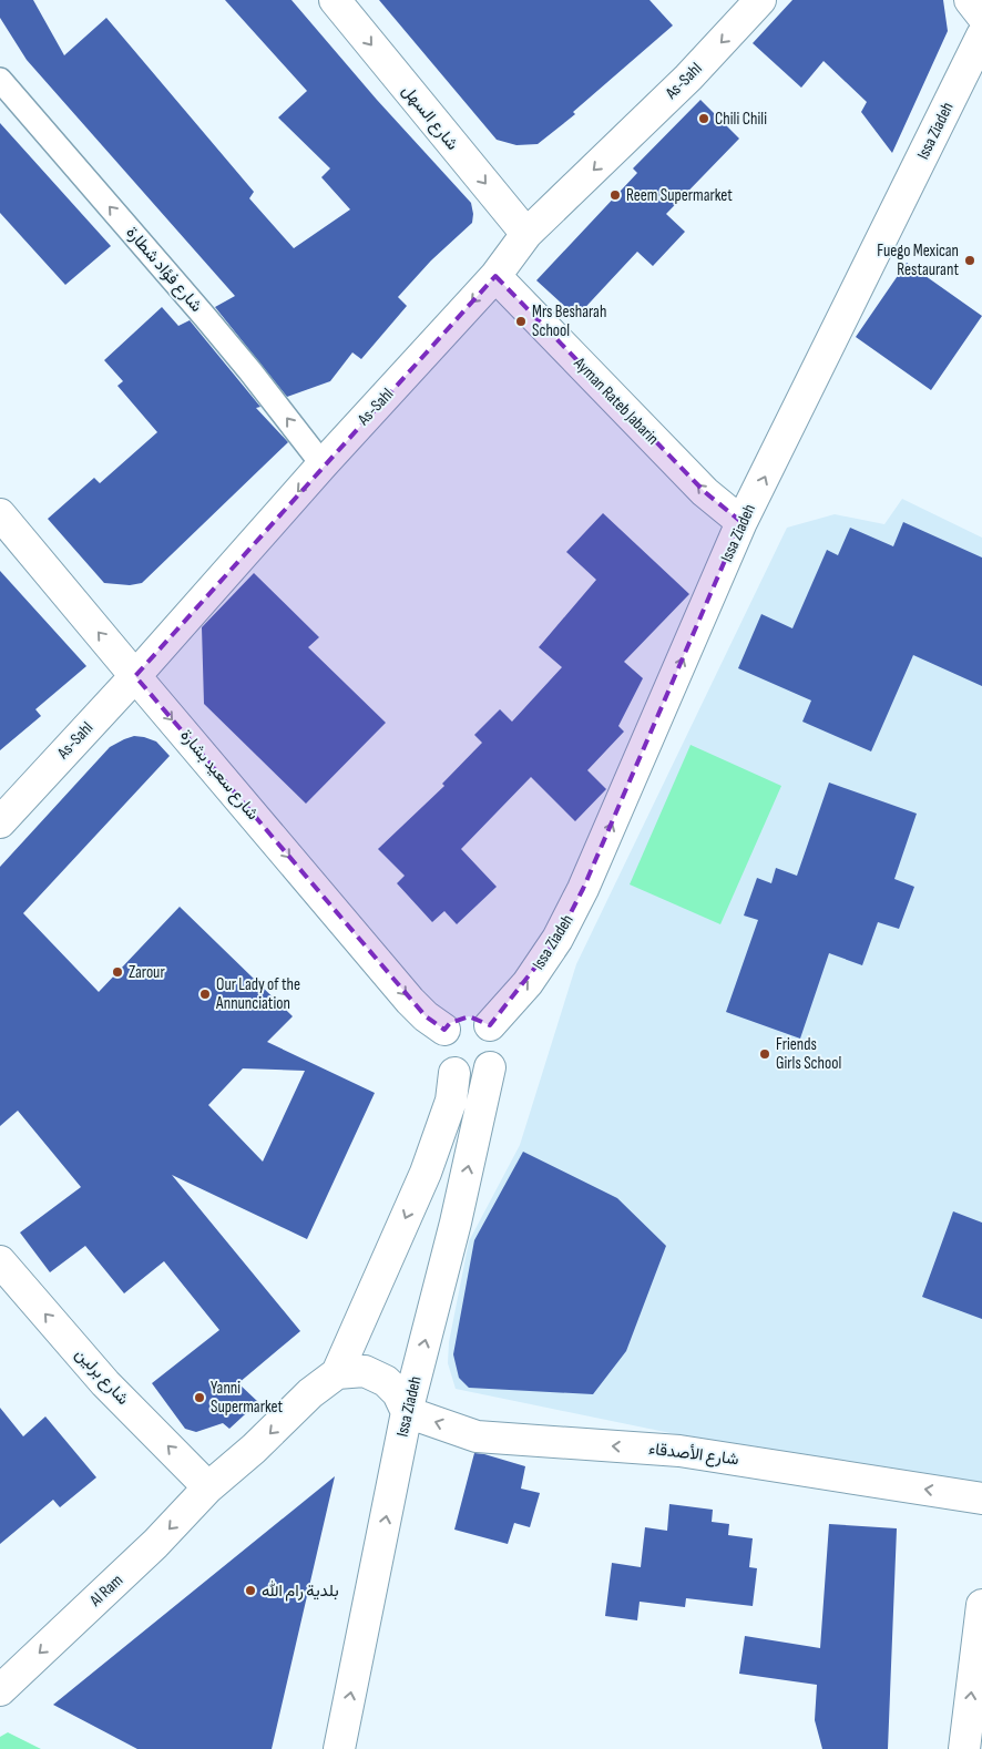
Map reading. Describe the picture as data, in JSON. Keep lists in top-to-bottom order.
{
  "streets": {
    "street": [
      "As-Sahl",
      "شارع السهل",
      "Issa Ziadeh",
      "Ayman Rateb Jabarin",
      "شارع سعيد بشارة",
      "شارع برلين",
      "شارع الأصدقاء",
      "Al Ram"
    ],
    "lane": ["شارع فؤاد شطارة"]
  },
  "crossings": [
    ["As-Sahl", "شارع السهل"],
    ["As-Sahl", "شارع فؤاد شطارة"],
    ["As-Sahl", "Ayman Rateb Jabarin"],
    ["As-Sahl", "شارع سعيد بشارة"],
    ["Issa Ziadeh", "Ayman Rateb Jabarin"],
    ["Issa Ziadeh", "شارع سعيد بشارة"],
    ["Issa Ziadeh", "شارع الأصدقاء"],
    ["شارع برلين", "Al Ram"]
  ],
  "one_way": [
    "As-Sahl",
    "شارع السهل",
    "Issa Ziadeh",
    "شارع فؤاد شطارة",
    "Ayman Rateb Jabarin",
    "شارع برلين",
    "شارع الأصدقاء",
    "Al Ram"
  ],
  "places": [
    "Chili Chili",
    "Reem Supermarket",
    "Fuego Mexican Restaurant",
    "Mrs Besharah School",
    "Zarour",
    "Our Lady of the Annunciation",
    "Friends Girls School",
    "Yanni Supermarket",
    "بلدية رام الله"
  ]
}
